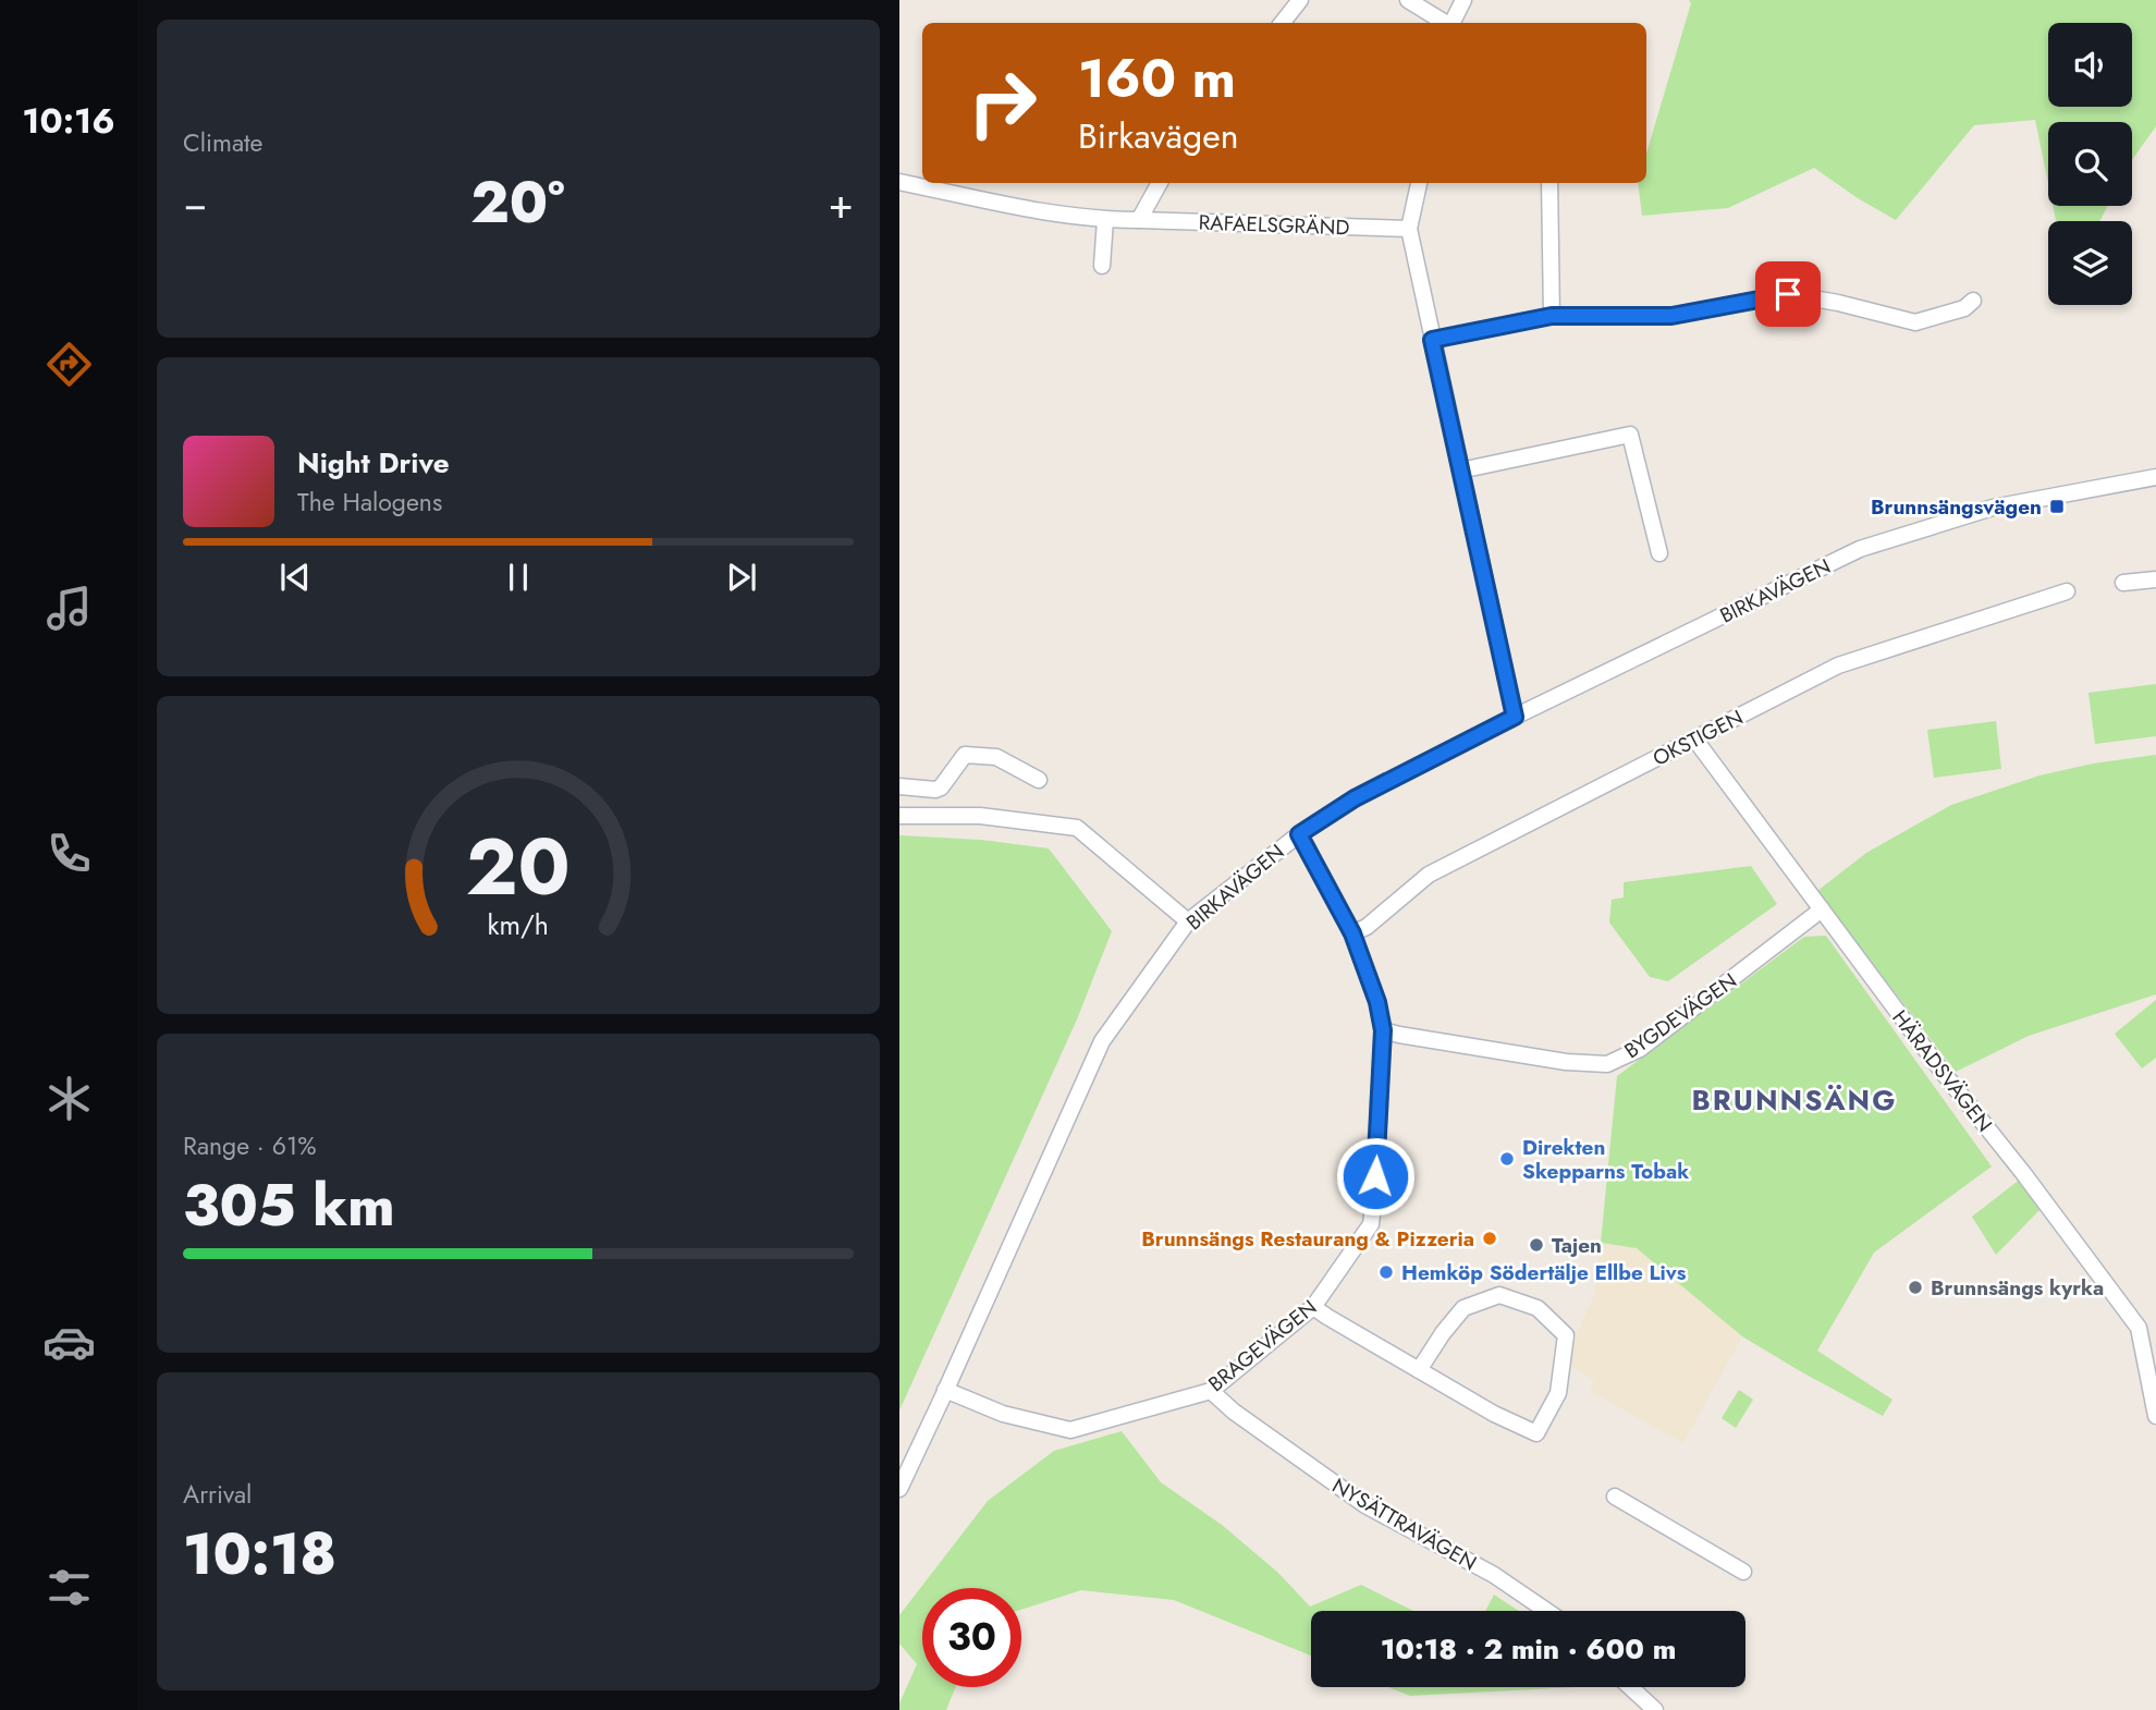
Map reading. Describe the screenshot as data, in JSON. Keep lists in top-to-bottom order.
{
  "streets": {
    "street": [
      "RAFAELSGRÄND",
      "BIRKAVÄGEN",
      "OKSTIGEN",
      "BYGDEVÄGEN",
      "HÄRADSVÄGEN",
      "BRAGEVÄGEN",
      "NYSÄTTRAVÄGEN"
    ]
  },
  "crossings": [
    ["BIRKAVÄGEN", "BRAGEVÄGEN"],
    ["OKSTIGEN", "HÄRADSVÄGEN"],
    ["OKSTIGEN", "BRAGEVÄGEN"],
    ["BYGDEVÄGEN", "HÄRADSVÄGEN"],
    ["BYGDEVÄGEN", "BRAGEVÄGEN"],
    ["BRAGEVÄGEN", "NYSÄTTRAVÄGEN"]
  ],
  "districts": ["BRUNNSÄNG"],
  "places": {
    "transit": ["Brunnsängsvägen"],
    "other": [
      "Direkten Skepparns Tobak",
      "Brunnsängs Restaurang & Pizzeria",
      "Tajen",
      "Hemköp Södertälje Ellbe Livs",
      "Brunnsängs kyrka"
    ]
  },
  "page": {
    "tabs": "10:16",
    "tile": [
      "Climate",
      ["Range · 61%", "305 km"],
      ["Arrival", "10:18"]
    ],
    "turn": ["160 m", "Birkavägen"],
    "heat": ["−", "20°", "+"],
    "song": ["Night Drive", "The Halogens"],
    "limit": "30",
    "trip": "10:18 · 2 min · 600 m",
    "gauge": ["20", "km/h"]
  }
}
